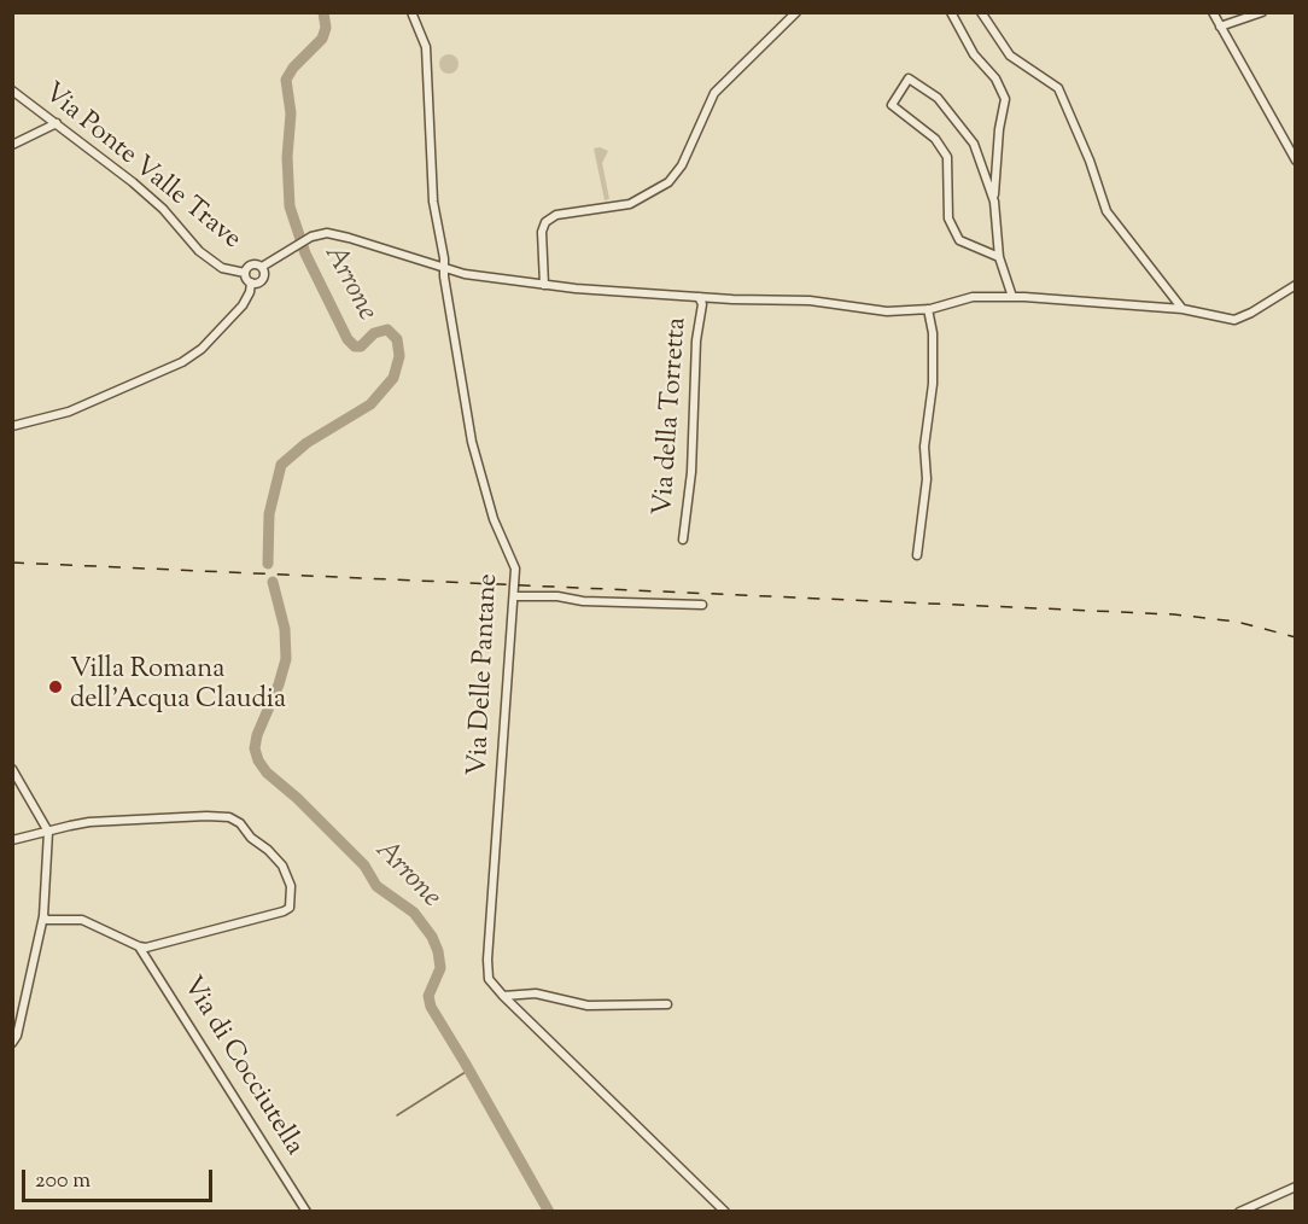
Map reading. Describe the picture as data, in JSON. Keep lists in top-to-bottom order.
{
  "streets": {
    "street": [
      "Via Ponte Valle Trave",
      "Via della Torretta",
      "Via Delle Pantane",
      "Via di Cocciutella"
    ]
  },
  "water": ["Arrone"],
  "places": ["Villa Romana dell'Acqua Claudia"],
  "scale_bar": "200 m"
}
